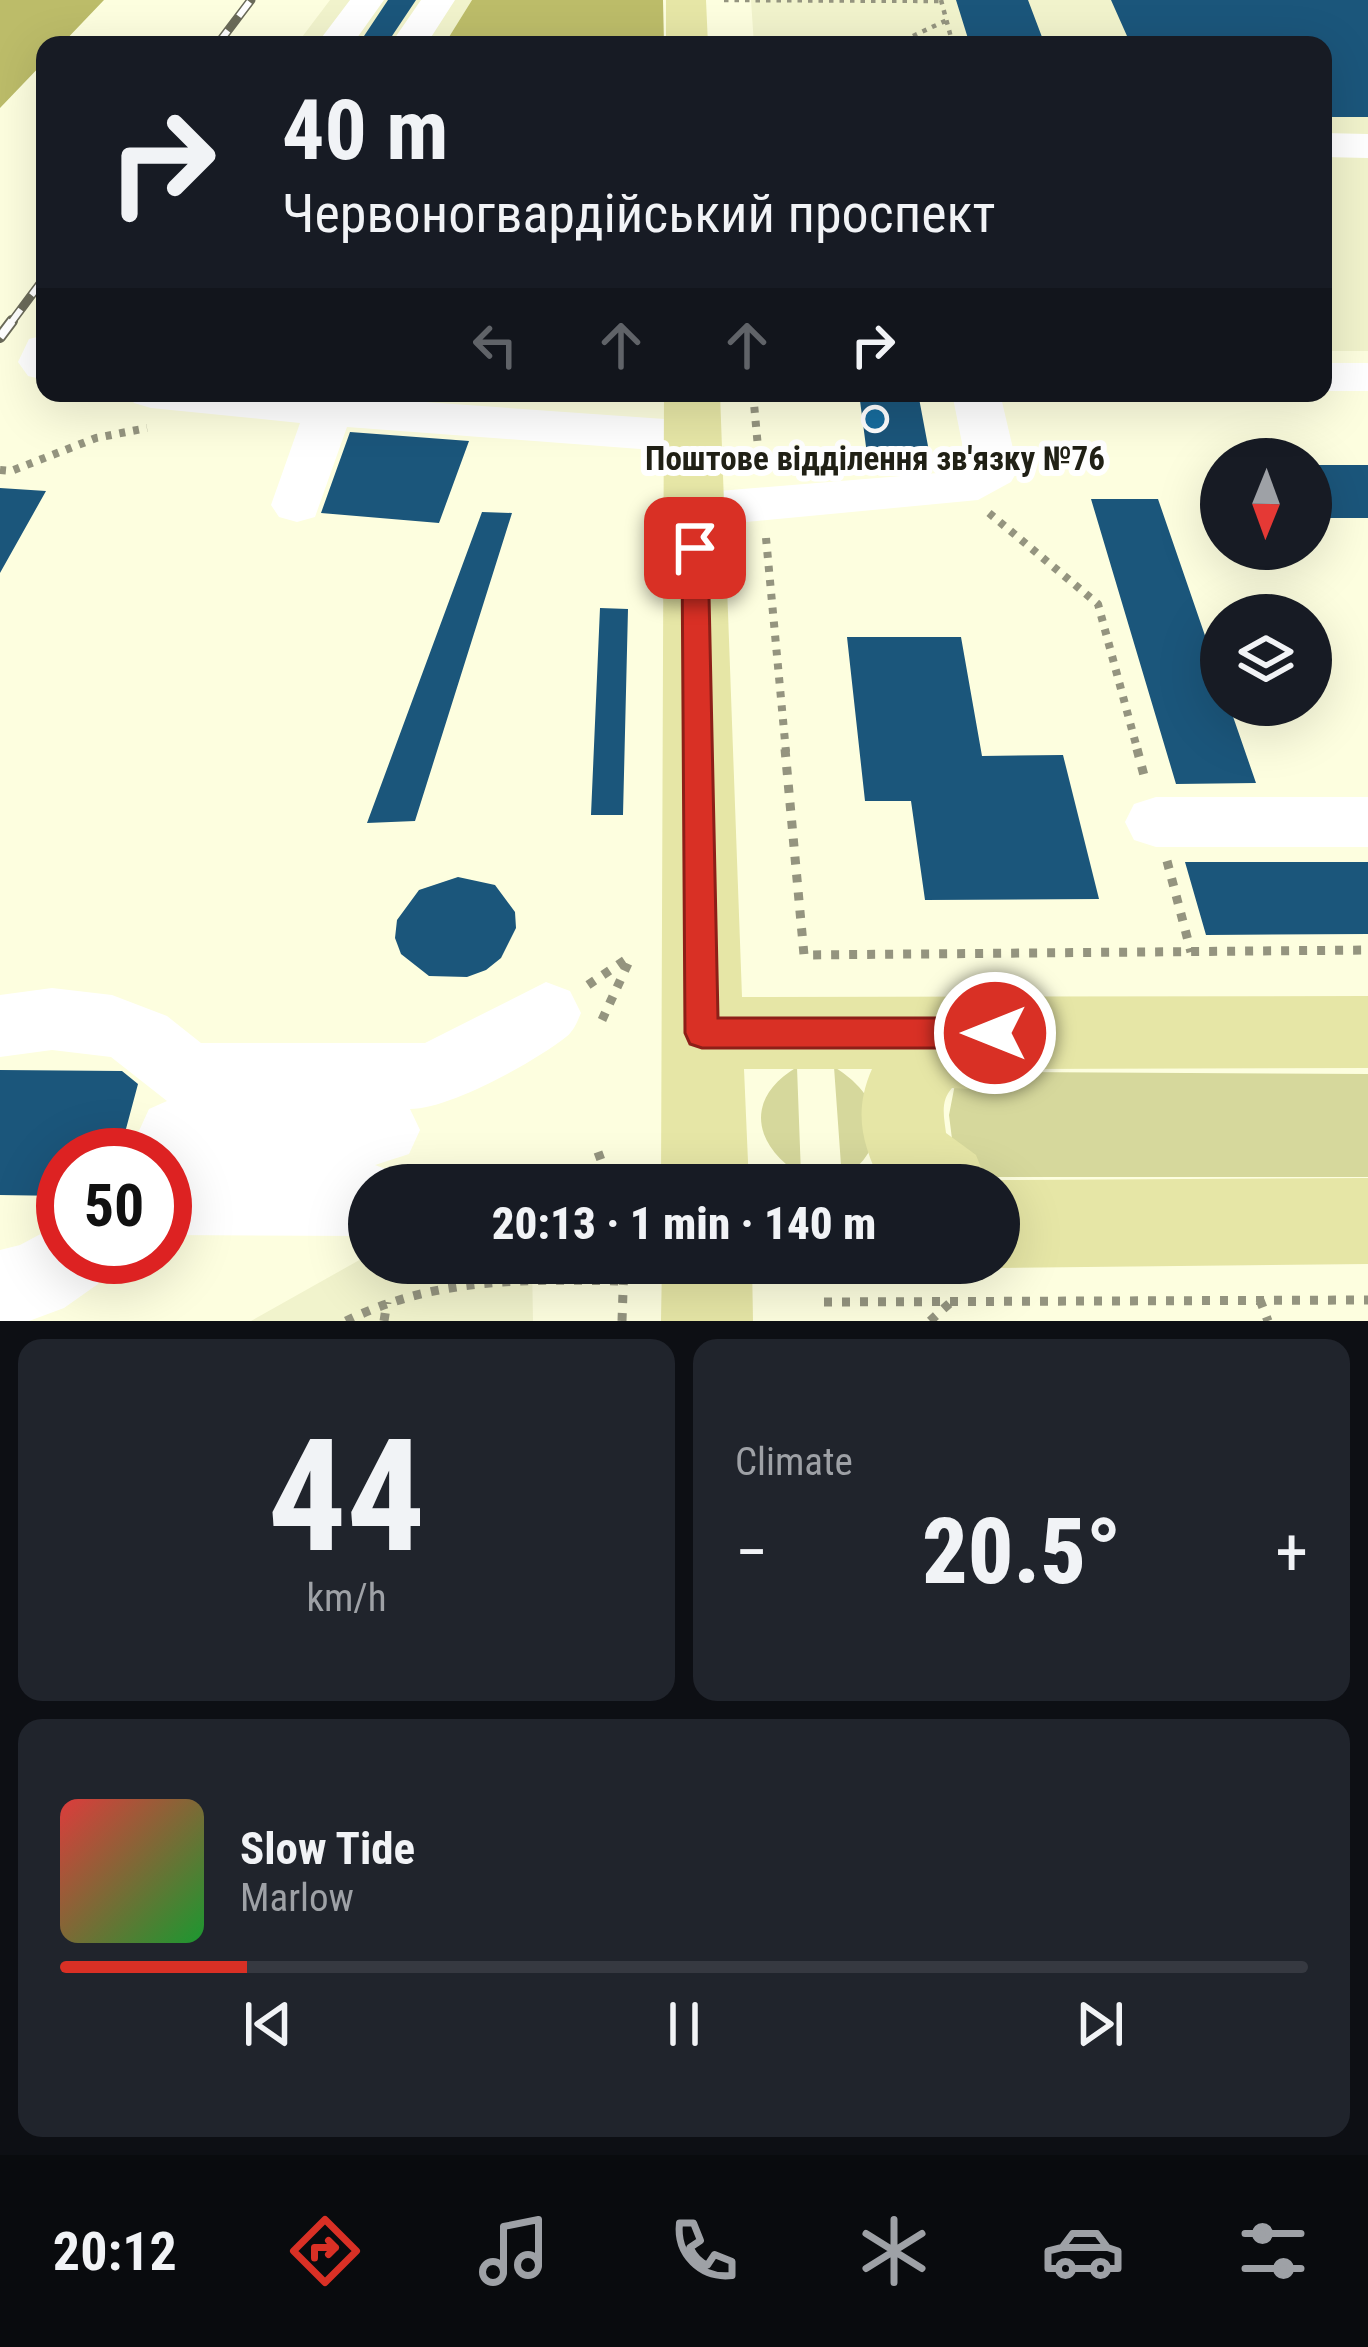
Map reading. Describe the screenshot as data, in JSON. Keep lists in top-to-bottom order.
{
  "places": ["Поштове відділення зв'язку №76"],
  "north": "bottom",
  "page": {
    "turn": ["40 m", "Червоногвардійський проспект"],
    "limit": "50",
    "trip": "20:13 · 1 min · 140 m",
    "tile": [
      ["44", "km/h"],
      "Climate"
    ],
    "heat": ["−", "20.5°", "+"],
    "song": ["Slow Tide", "Marlow"],
    "tabs": "20:12"
  }
}
